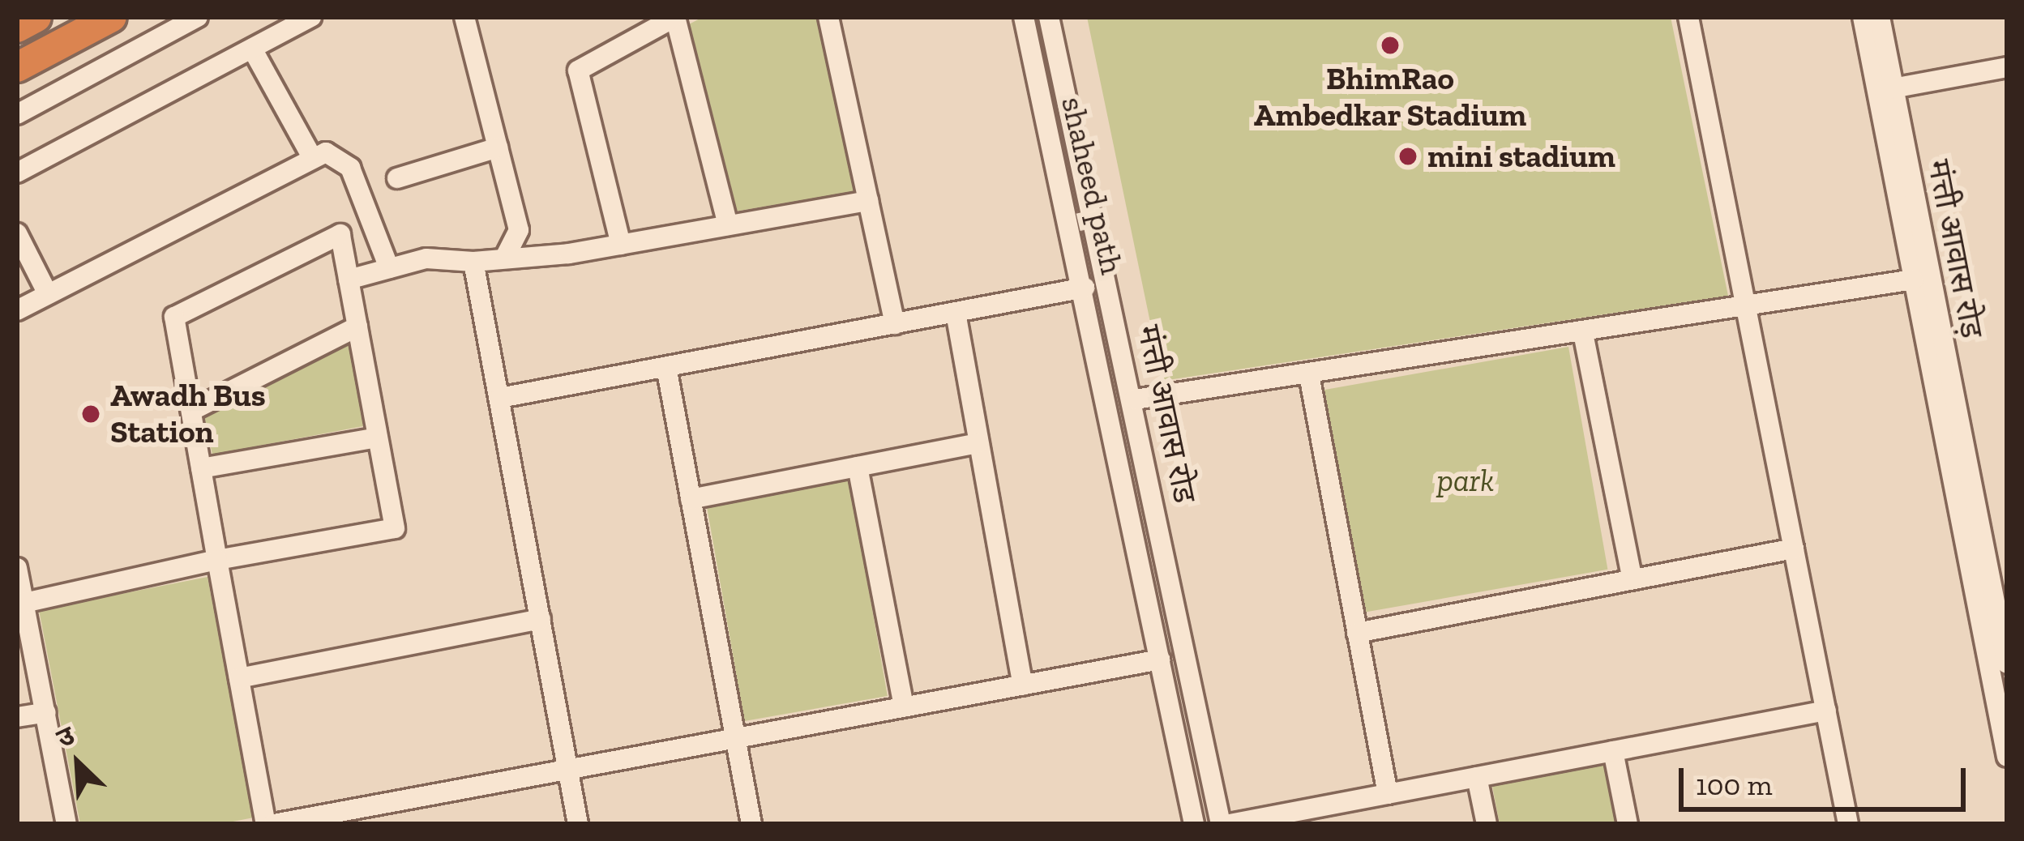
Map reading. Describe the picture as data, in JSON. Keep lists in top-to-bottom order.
{
  "streets": {
    "street": ["shaheed path", "मंत्ती आवास रोड़", "मंत्ती आवास रोड"]
  },
  "parks": ["park"],
  "places": ["BhimRao Ambedkar Stadium", "mini stadium", "Awadh Bus Station"],
  "scale_bar": "100 m",
  "north": "top left"
}
